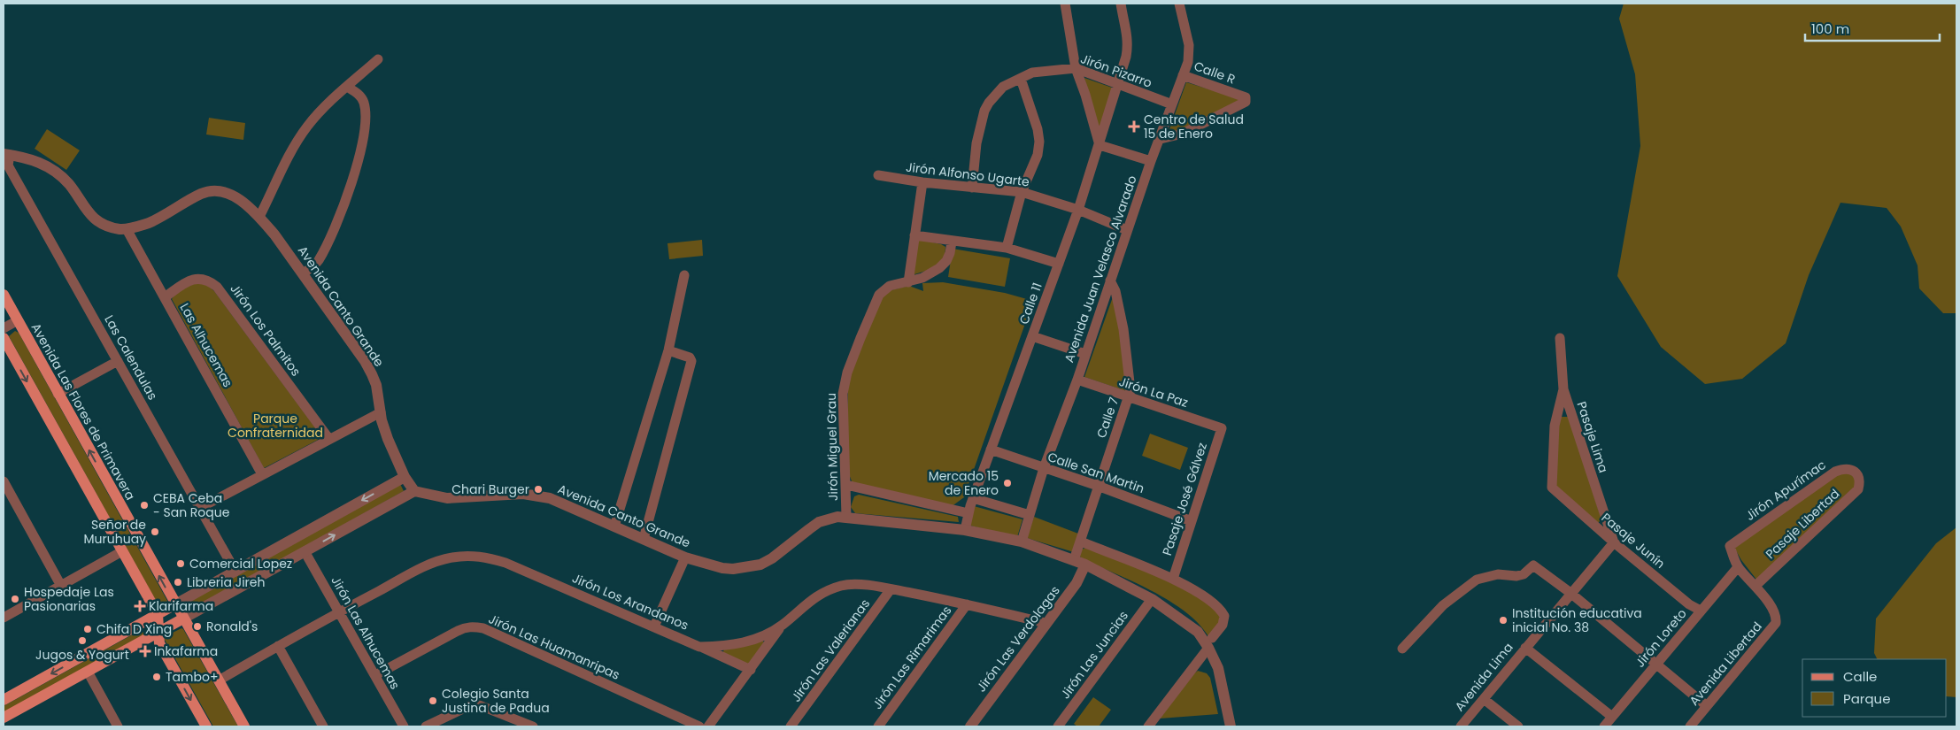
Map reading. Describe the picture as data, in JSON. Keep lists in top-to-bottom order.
{
  "streets": {
    "main road": ["Avenida Las Flores de Primavera"],
    "street": [
      "Jirón Pizarro",
      "Calle R",
      "Jirón Alfonso Ugarte",
      "Avenida Juan Velasco Alvarado",
      "Calle 11",
      "Avenida Canto Grande",
      "Jirón Los Palmitos",
      "Las Alhucemas",
      "Las Calendulas",
      "Jirón La Paz",
      "Calle 7",
      "Pasaje Lima",
      "Jirón Miguel Grau",
      "Calle San Martin",
      "Jirón Apurímac",
      "Pasaje José Gálvez",
      "Pasaje Libertad",
      "Pasaje Junín",
      "Jirón Los Arandanos",
      "Jirón Las Alhucemas",
      "Jirón Loreto",
      "Jirón Las Verdolagas",
      "Jirón Las Huamanripas",
      "Jirón Las Valerianas",
      "Jirón Las Juncias",
      "Jirón Las Rimarimas",
      "Avenida Libertad",
      "Avenida Lima"
    ]
  },
  "crossings": [
    ["Jirón Pizarro", "Jirón Alfonso Ugarte"],
    ["Jirón Pizarro", "Avenida Juan Velasco Alvarado"],
    ["Jirón Pizarro", "Calle 11"],
    ["Calle R", "Avenida Juan Velasco Alvarado"],
    ["Jirón Alfonso Ugarte", "Avenida Juan Velasco Alvarado"],
    ["Jirón Alfonso Ugarte", "Calle 11"],
    ["Avenida Juan Velasco Alvarado", "Avenida Canto Grande"],
    ["Avenida Juan Velasco Alvarado", "Jirón La Paz"],
    ["Avenida Juan Velasco Alvarado", "Calle 7"],
    ["Avenida Juan Velasco Alvarado", "Calle San Martin"],
    ["Calle 11", "Avenida Canto Grande"],
    ["Calle 11", "Calle San Martin"],
    ["Avenida Canto Grande", "Las Alhucemas"],
    ["Avenida Canto Grande", "Calle 7"],
    ["Avenida Canto Grande", "Jirón Miguel Grau"],
    ["Avenida Canto Grande", "Jirón Las Verdolagas"],
    ["Avenida Canto Grande", "Jirón Las Juncias"],
    ["Jirón Los Palmitos", "Las Alhucemas"],
    ["Jirón La Paz", "Calle 7"],
    ["Jirón La Paz", "Pasaje José Gálvez"],
    ["Avenida Las Flores de Primavera", "Jirón Los Arandanos"],
    ["Calle 7", "Calle San Martin"],
    ["Pasaje Lima", "Pasaje Junín"],
    ["Pasaje Lima", "Avenida Lima"],
    ["Calle San Martin", "Pasaje José Gálvez"],
    ["Jirón Apurímac", "Pasaje Libertad"],
    ["Jirón Apurímac", "Jirón Loreto"],
    ["Pasaje Libertad", "Avenida Libertad"],
    ["Pasaje Junín", "Jirón Loreto"],
    ["Pasaje Junín", "Avenida Lima"],
    ["Jirón Los Arandanos", "Jirón Las Alhucemas"],
    ["Jirón Los Arandanos", "Jirón Las Verdolagas"],
    ["Jirón Los Arandanos", "Jirón Las Valerianas"],
    ["Jirón Los Arandanos", "Jirón Las Rimarimas"],
    ["Jirón Las Alhucemas", "Jirón Las Huamanripas"]
  ],
  "parks": ["Parque Confraternidad"],
  "places": {
    "health": ["Centro de Salud 15 de Enero", "Klarifarma", "Inkafarma"],
    "other": [
      "Mercado 15 de Enero",
      "Chari Burger",
      "CEBA Ceba - San Roque",
      "Señor de Muruhuay",
      "Comercial Lopez",
      "Libreria Jireh",
      "Hospedaje Las Pasionarias",
      "Institución educativa inicial No. 38",
      "Ronald's",
      "Chifa D Xing",
      "Jugos & Yogurt",
      "Tambo+",
      "Colegio Santa Justina de Padua"
    ]
  },
  "legend": ["Calle", "Parque"],
  "scale_bar": "100 m"
}
